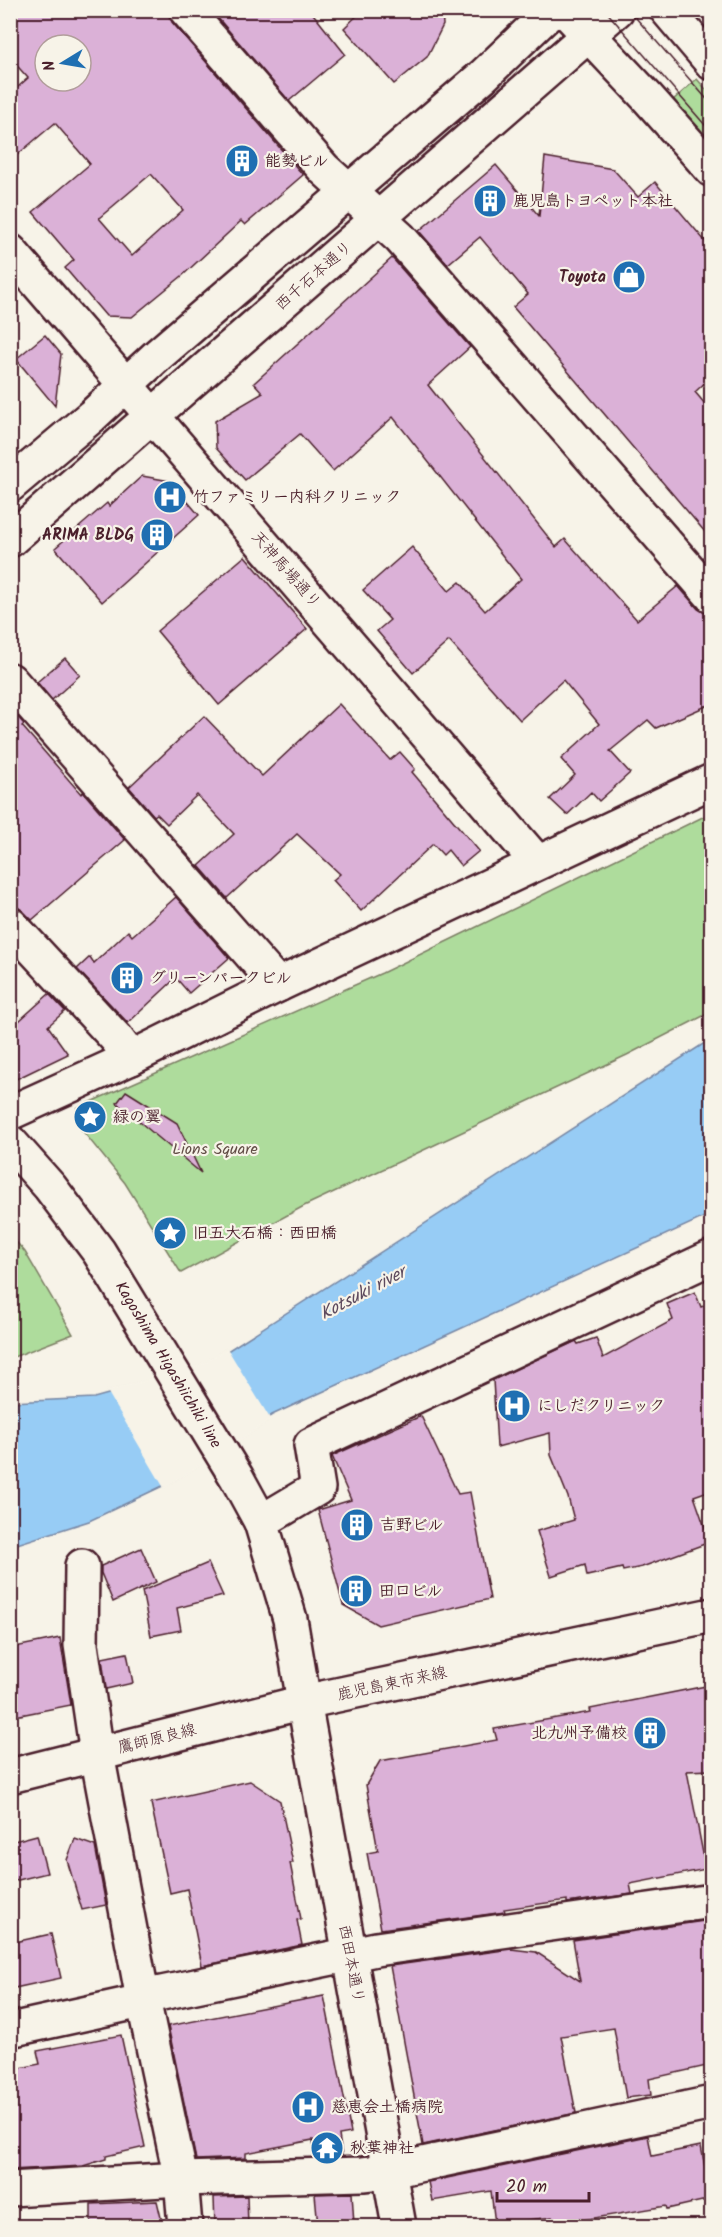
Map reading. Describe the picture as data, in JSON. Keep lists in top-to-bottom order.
{
  "streets": {
    "street": [
      "西千石本通り",
      "天神馬場通り",
      "Kagoshima Higashiichiki line",
      "鹿児島東市来線",
      "鷹師原良線",
      "西田本通り"
    ]
  },
  "crossings": [
    ["西千石本通り", "天神馬場通り"],
    ["鹿児島東市来線", "鷹師原良線"],
    ["鹿児島東市来線", "西田本通り"],
    ["鷹師原良線", "西田本通り"]
  ],
  "water": ["Kotsuki river"],
  "parks": ["Lions Square"],
  "places": {
    "building": [
      "能勢ビル",
      "鹿児島トヨペット本社",
      "ARIMA BLDG",
      "グリーンパークビル",
      "吉野ビル",
      "田口ビル",
      "北九州予備校"
    ],
    "shop": ["Toyota"],
    "hospital": ["竹ファミリー内科クリニック", "にしだクリニック", "慈恵会土橋病院"],
    "place": ["緑の翼", "旧五大石橋：西田橋"],
    "temple": ["秋葉神社"]
  },
  "scale_bar": "20 m",
  "north": "left"
}
